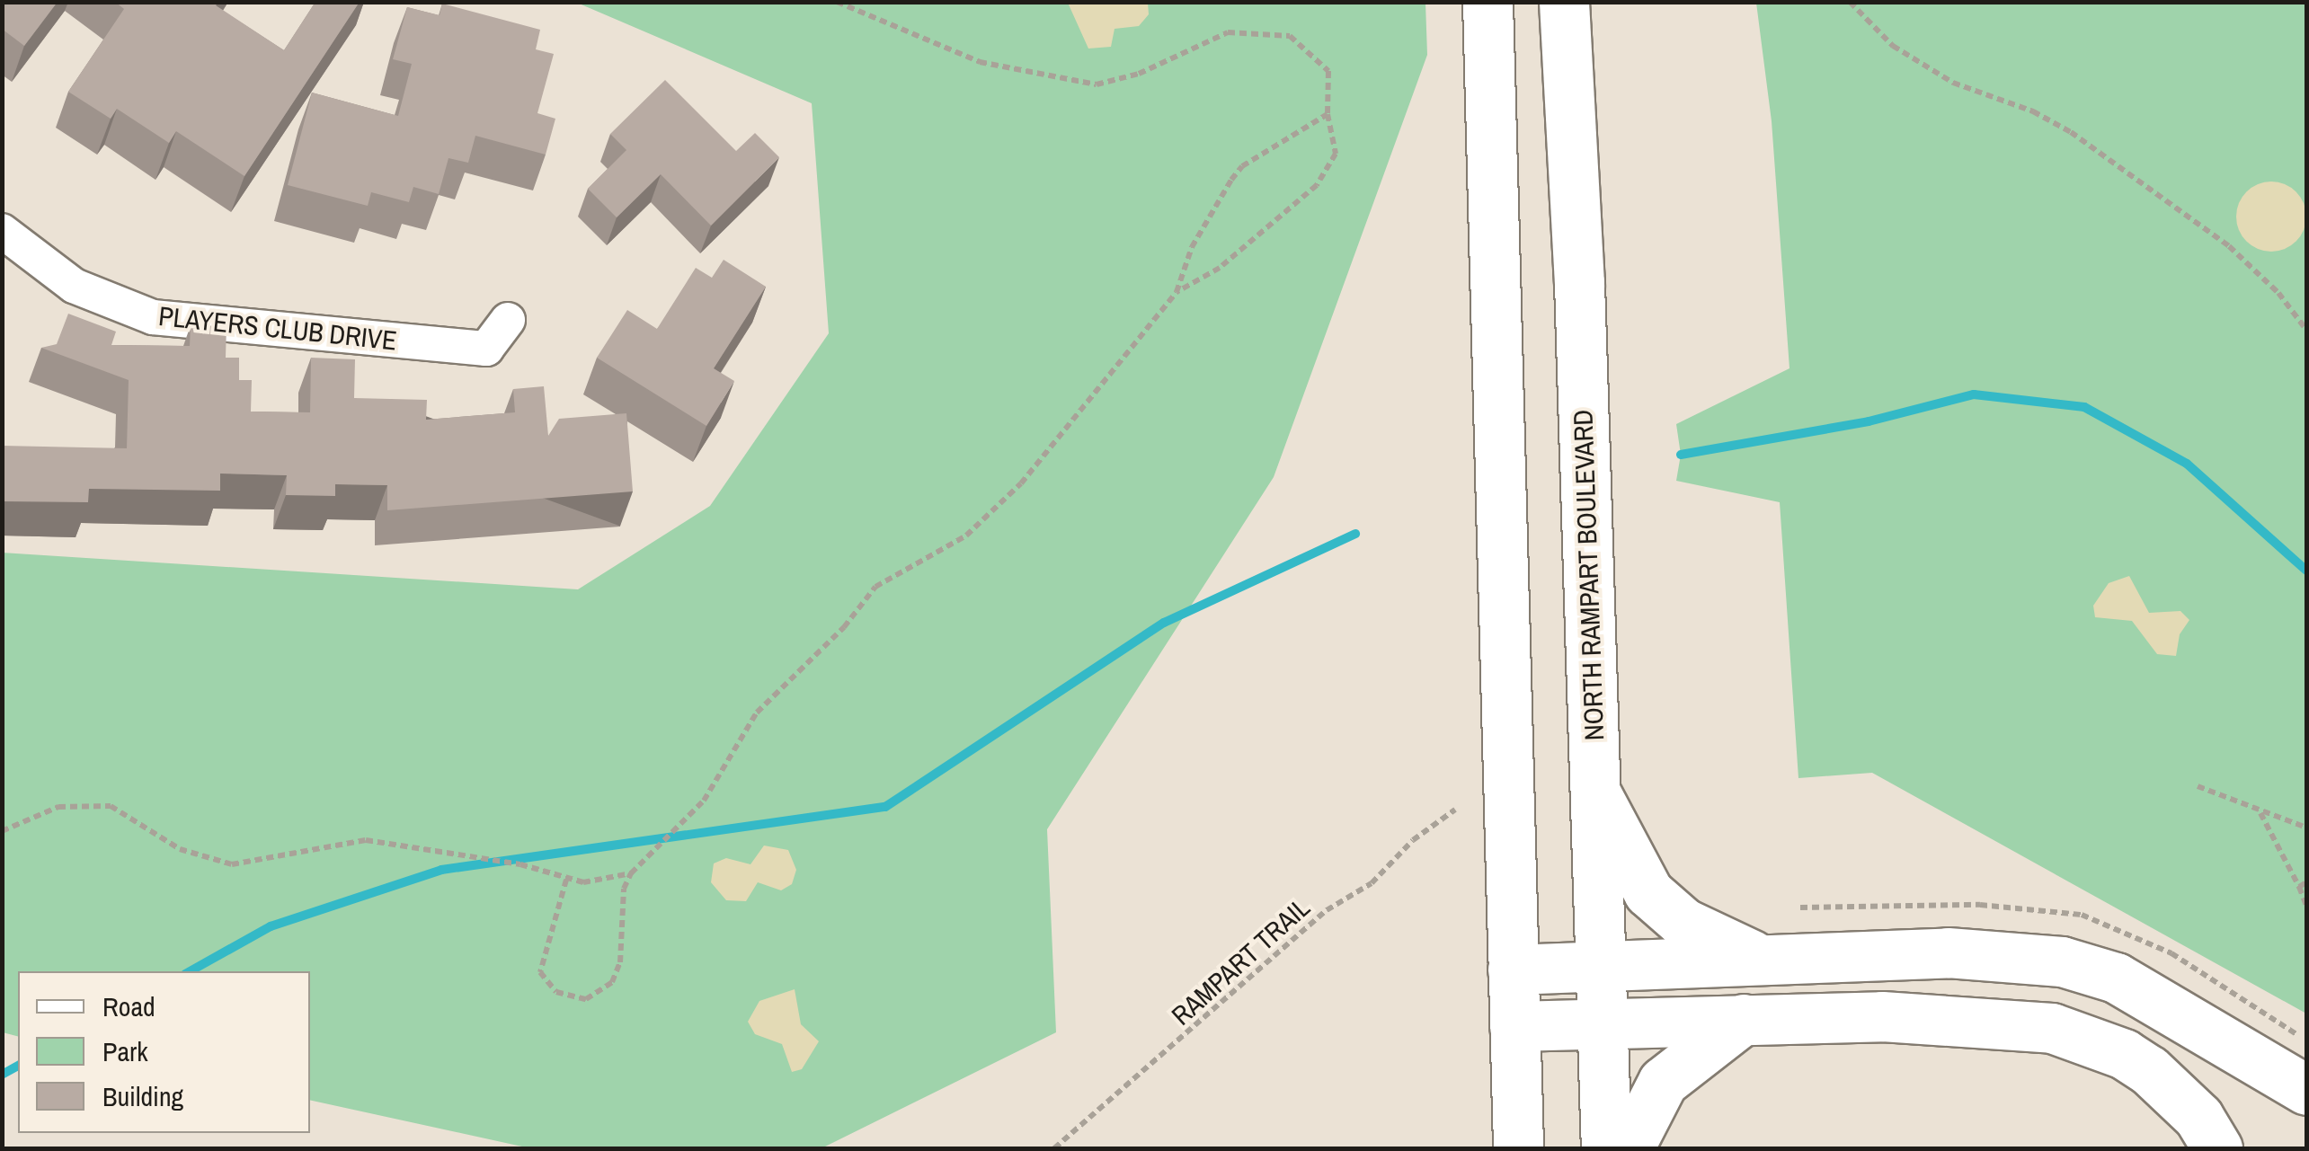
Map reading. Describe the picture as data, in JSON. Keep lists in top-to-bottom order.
{
  "streets": {
    "main road": ["NORTH RAMPART BOULEVARD"],
    "street": ["PLAYERS CLUB DRIVE"],
    "path": ["RAMPART TRAIL"]
  },
  "legend": ["Road", "Park", "Building"]
}
